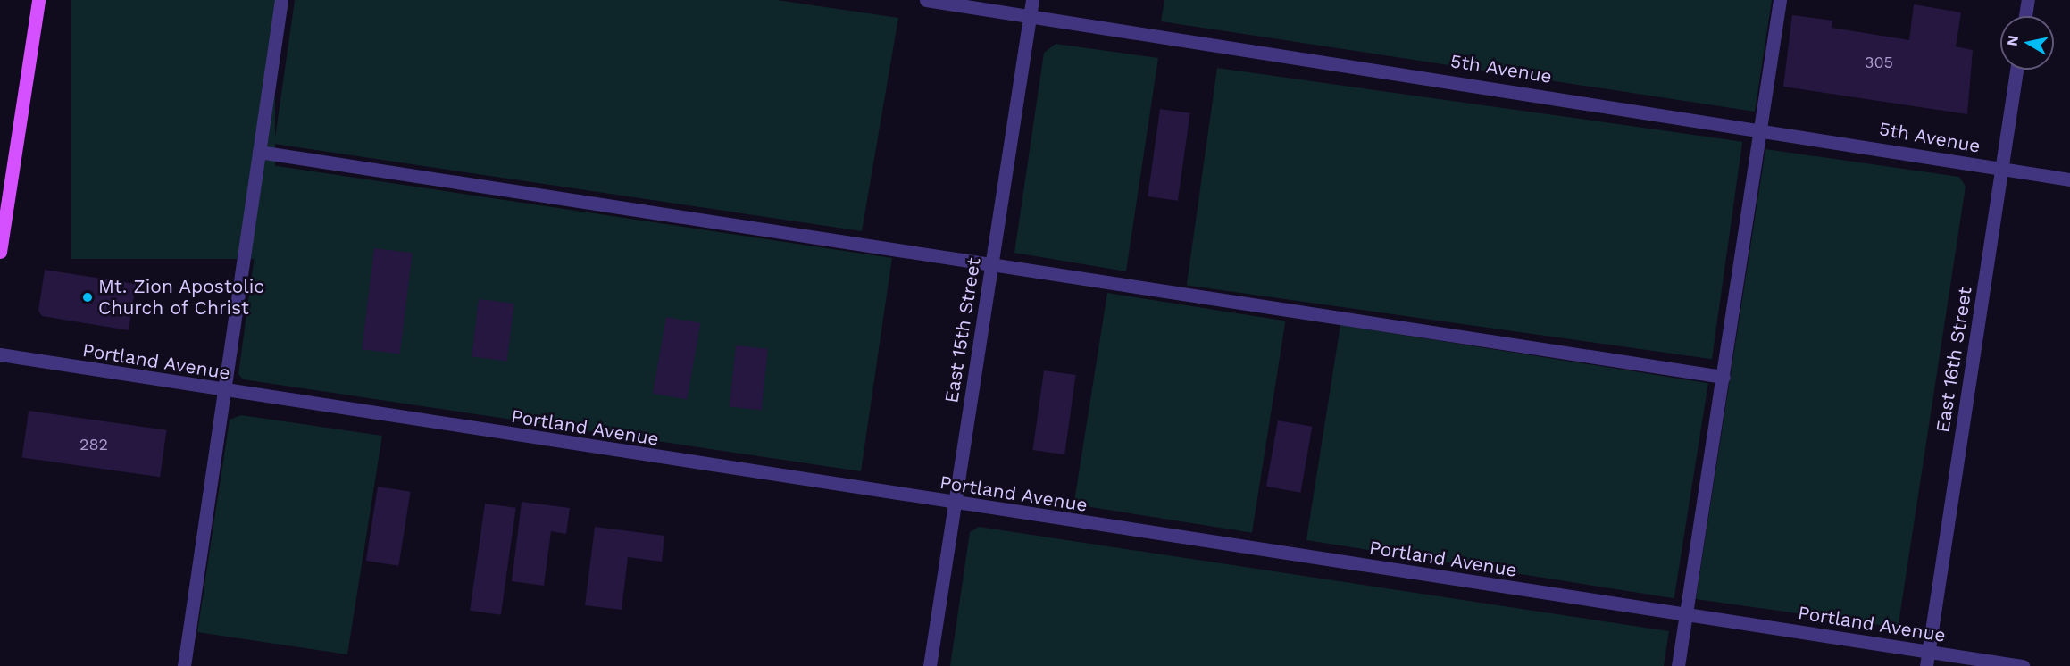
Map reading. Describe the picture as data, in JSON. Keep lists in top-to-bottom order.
{
  "streets": {
    "street": [
      "5th Avenue",
      "East 15th Street",
      "East 16th Street",
      "Portland Avenue"
    ]
  },
  "crossings": [
    ["5th Avenue", "East 15th Street"],
    ["5th Avenue", "East 16th Street"],
    ["East 15th Street", "Portland Avenue"],
    ["East 16th Street", "Portland Avenue"]
  ],
  "places": ["Mt. Zion Apostolic Church of Christ"],
  "house_numbers": ["305", "282"],
  "north": "left"
}
